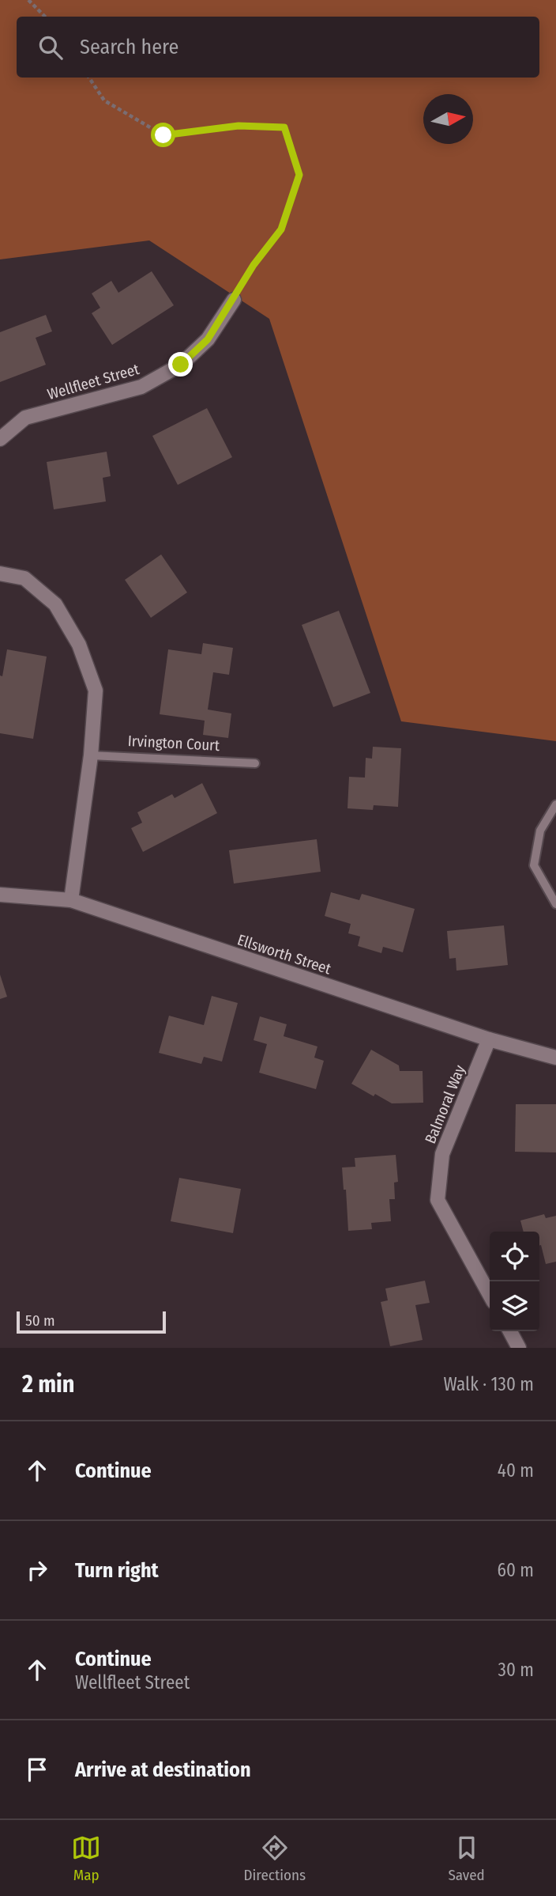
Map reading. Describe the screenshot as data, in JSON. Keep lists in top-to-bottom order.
{
  "streets": {
    "street": ["Wellfleet Street", "Ellsworth Street", "Balmoral Way"],
    "lane": ["Irvington Court"]
  },
  "crossings": [
    ["Ellsworth Street", "Balmoral Way"]
  ],
  "scale_bar": "50 m",
  "north": "right",
  "page": {
    "search": "Search here",
    "scale": "50 m",
    "heading": ["2 min", "Walk · 130 m"],
    "list": [
      ["Continue", "40 m"],
      ["Turn right", "60 m"],
      ["Continue", "Wellfleet Street", "30 m"],
      "Arrive at destination"
    ],
    "nav": ["Map", "Directions", "Saved"]
  }
}
